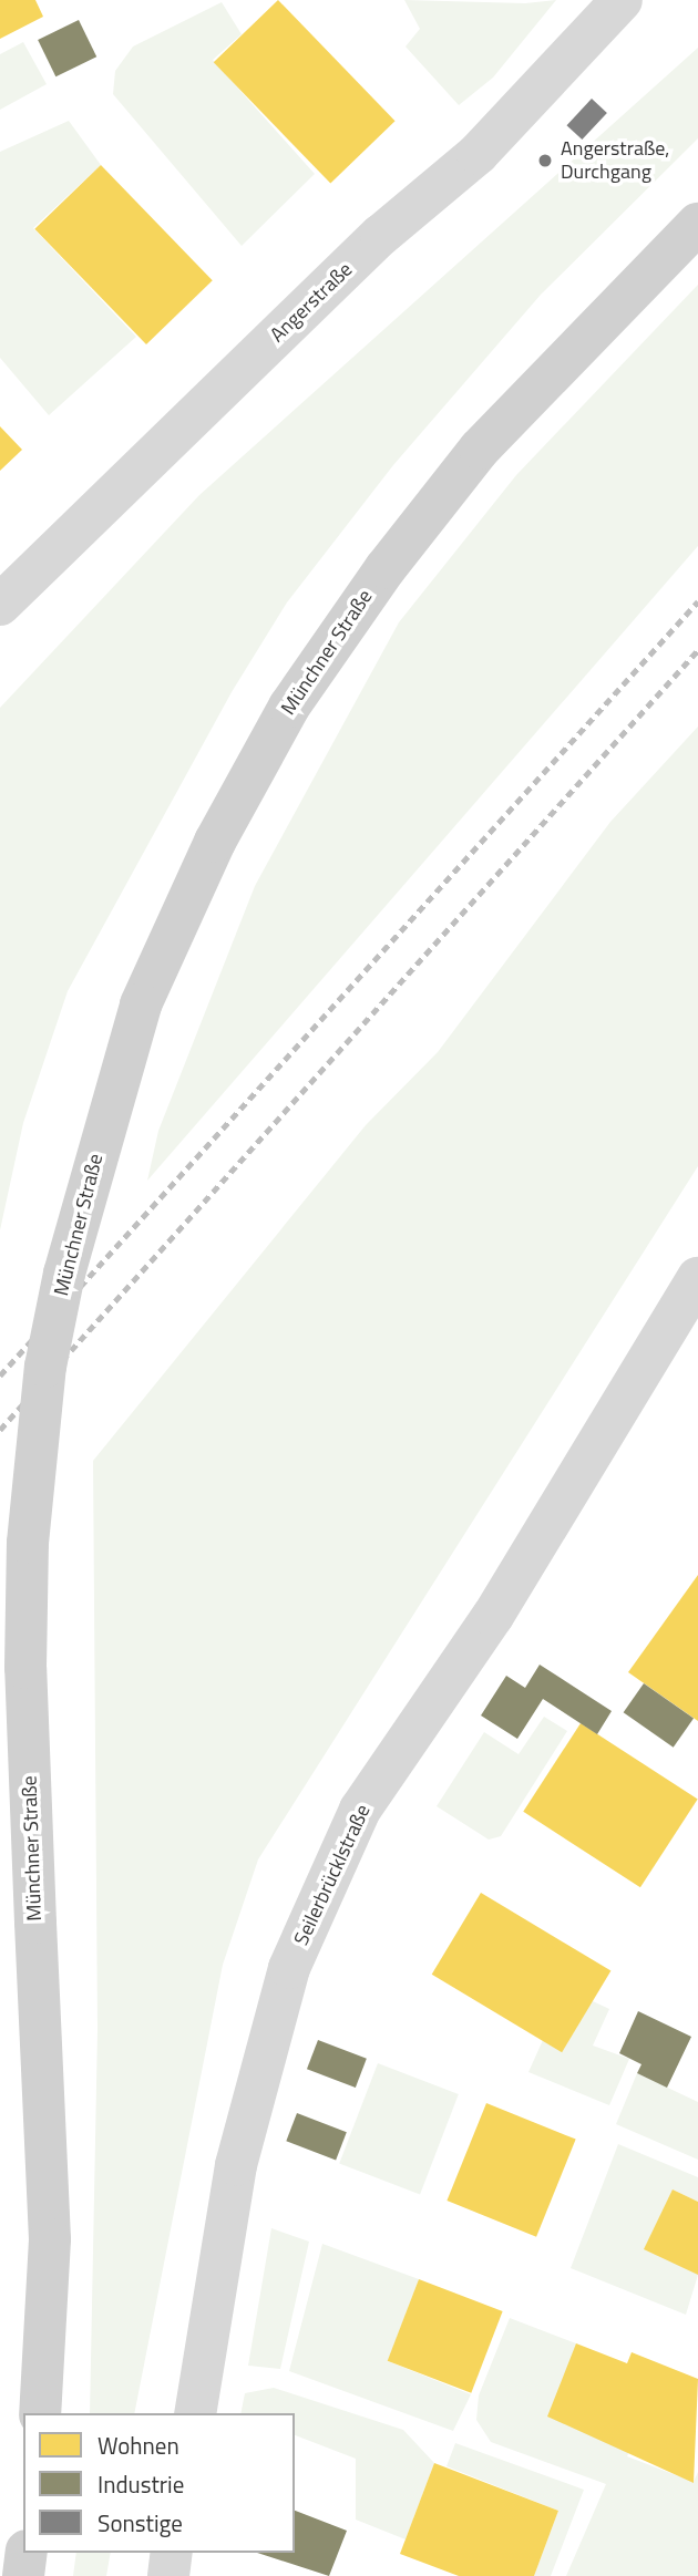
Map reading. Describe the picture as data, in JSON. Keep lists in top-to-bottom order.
{
  "streets": {
    "main road": ["Münchner Straße"],
    "street": ["Angerstraße", "Seilerbrücklstraße"]
  },
  "places": ["Angerstraße, Durchgang"],
  "legend": ["Wohnen", "Industrie", "Sonstige"]
}
